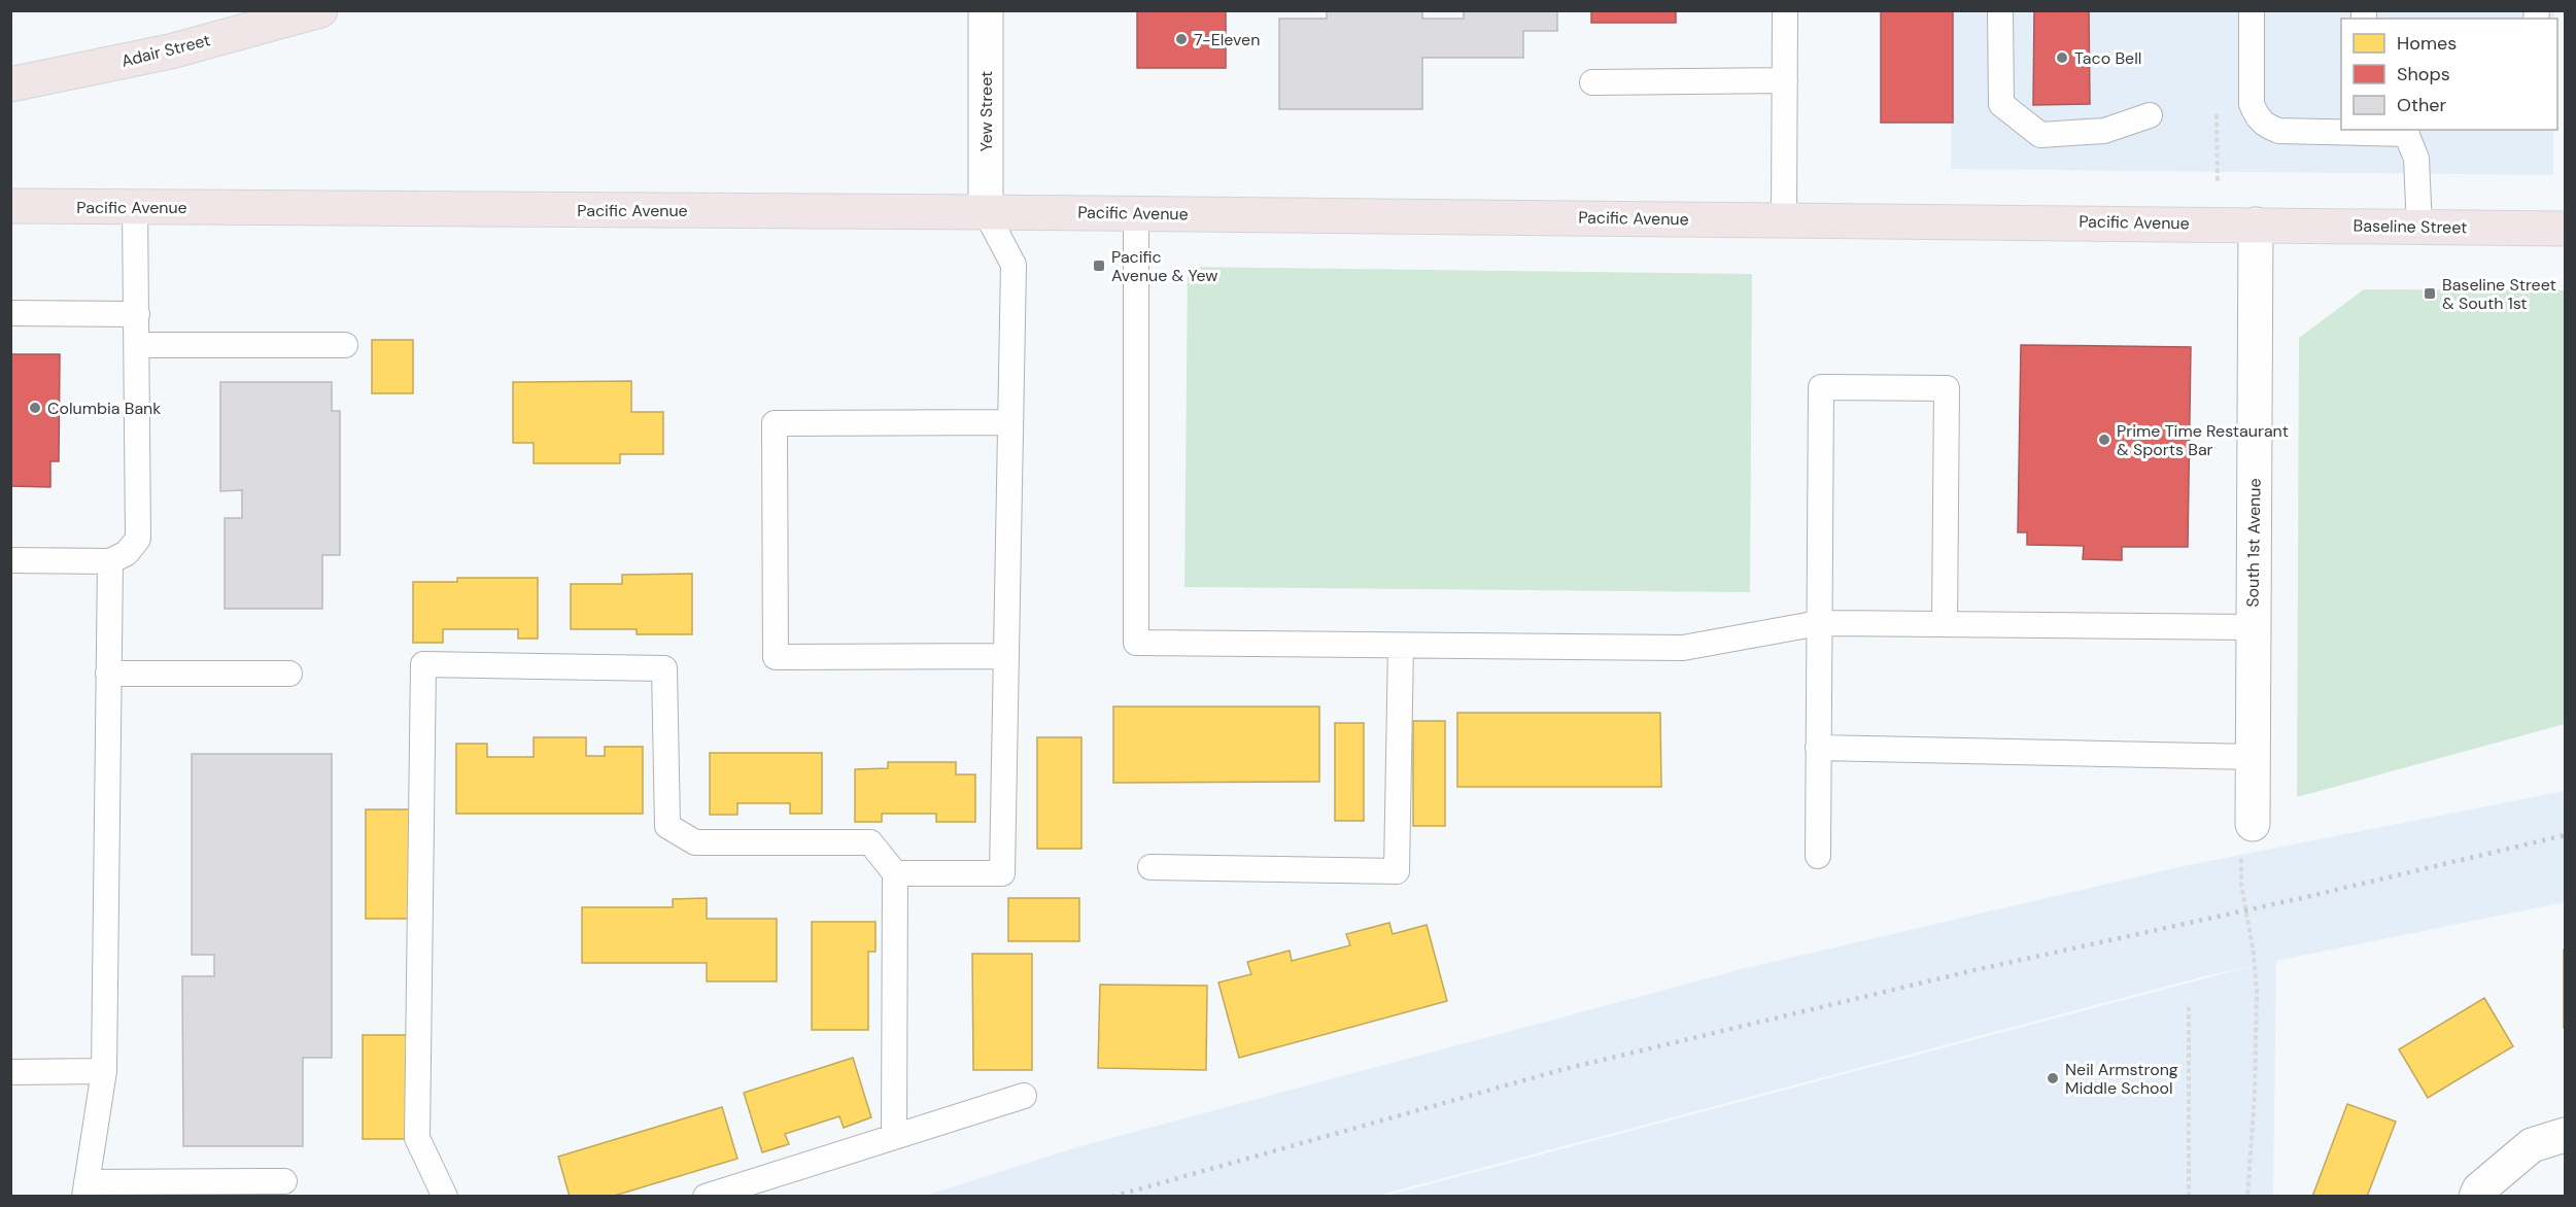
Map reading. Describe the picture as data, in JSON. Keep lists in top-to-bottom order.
{
  "streets": {
    "highway": ["Adair Street", "Pacific Avenue", "Baseline Street"],
    "street": ["Yew Street", "South 1st Avenue"]
  },
  "crossings": [
    ["Yew Street", "Pacific Avenue"],
    ["Pacific Avenue", "Baseline Street"],
    ["Pacific Avenue", "South 1st Avenue"],
    ["Baseline Street", "South 1st Avenue"]
  ],
  "places": {
    "other": [
      "7-Eleven",
      "Taco Bell",
      "Columbia Bank",
      "Prime Time Restaurant & Sports Bar",
      "Neil Armstrong Middle School"
    ],
    "transit": ["Pacific Avenue & Yew", "Baseline Street & South 1st"]
  },
  "legend": ["Homes", "Shops", "Other"]
}
